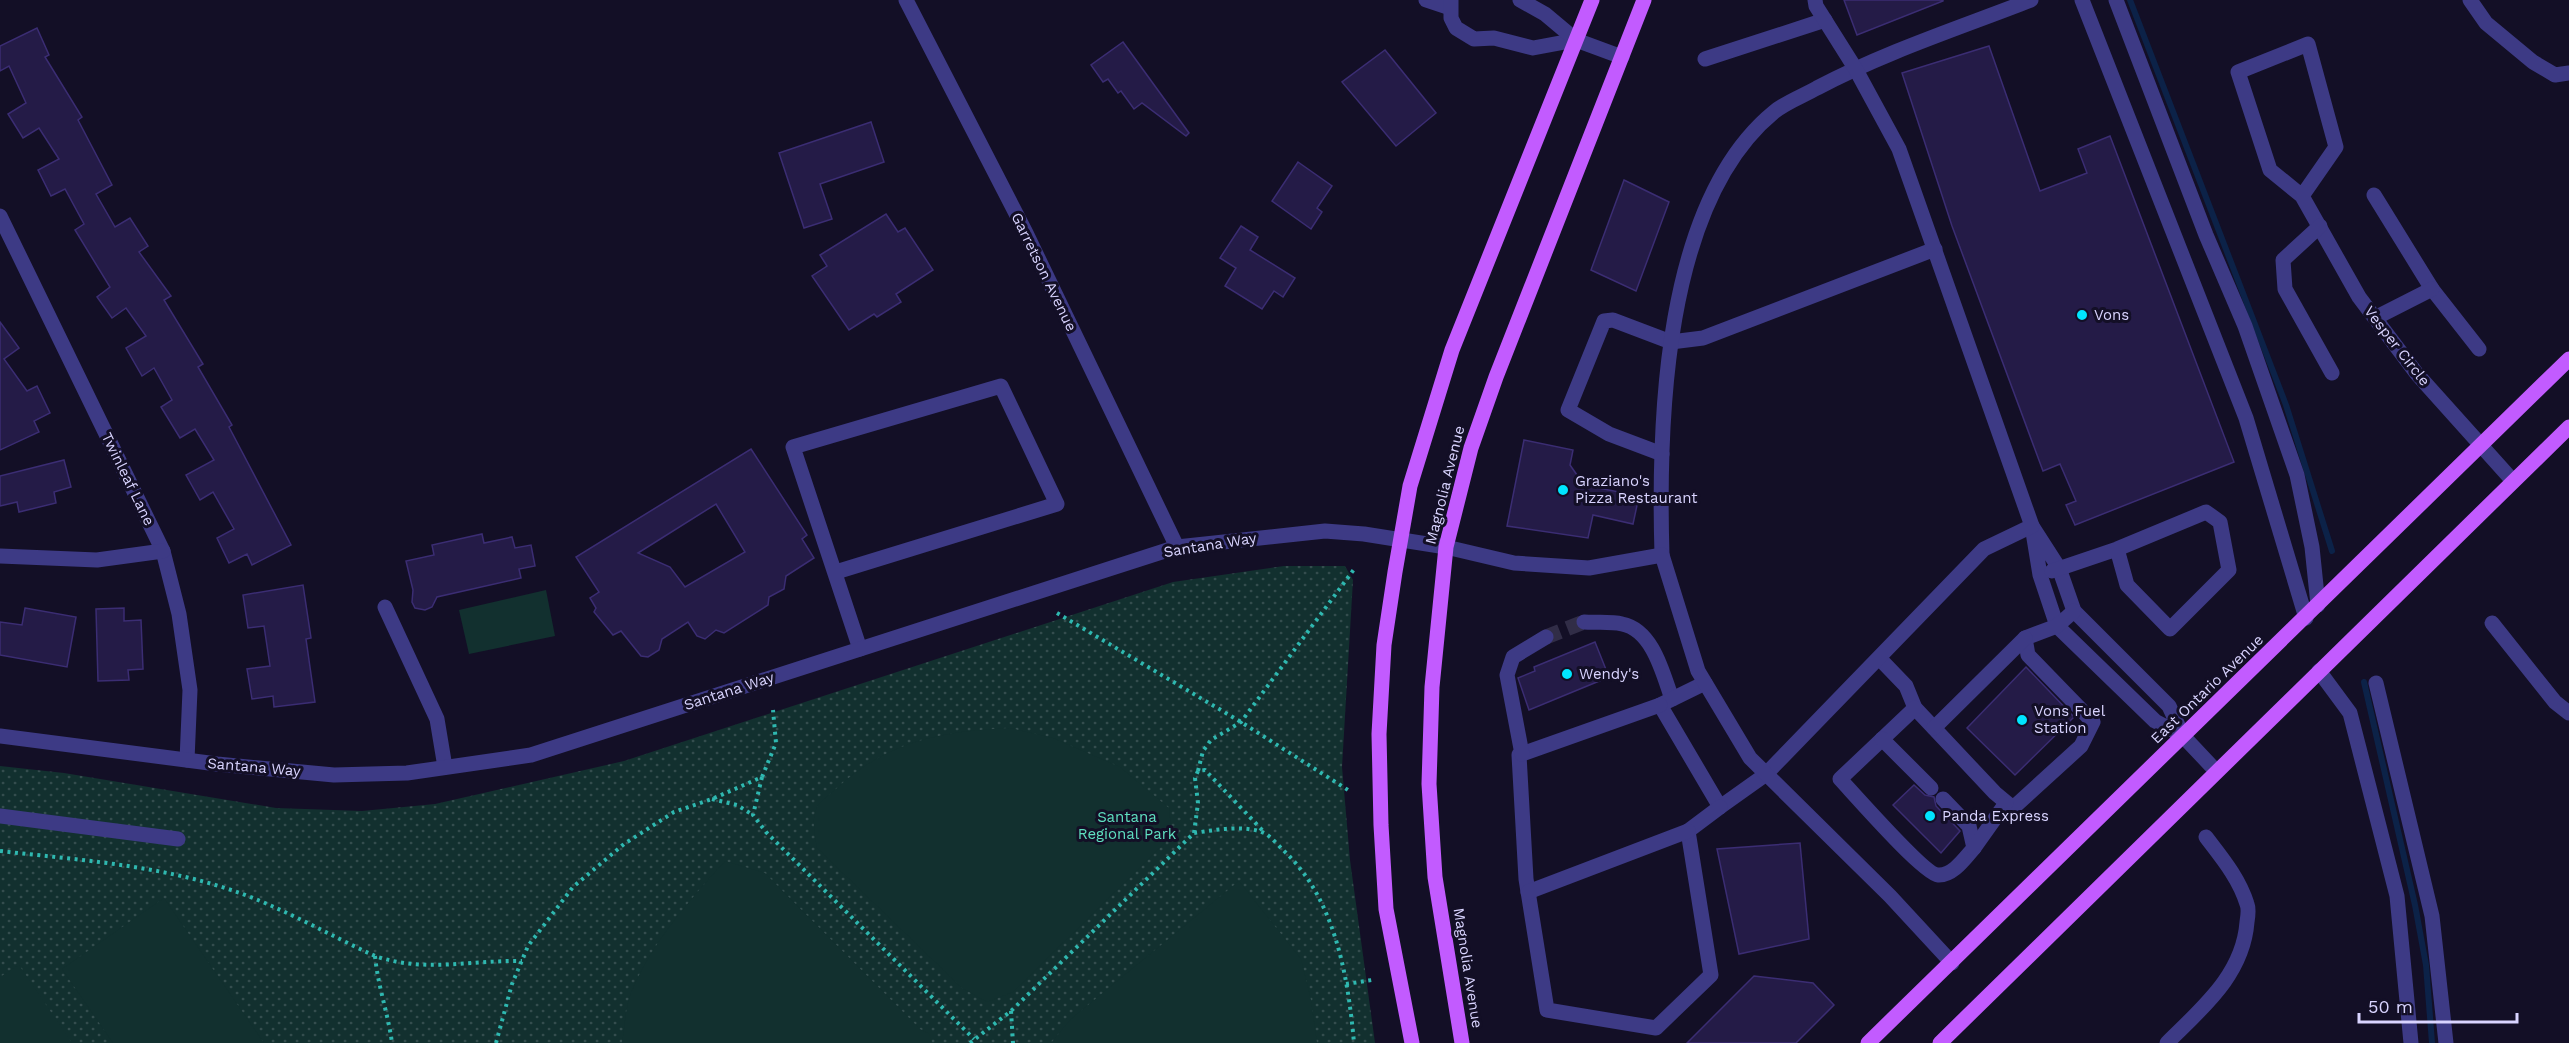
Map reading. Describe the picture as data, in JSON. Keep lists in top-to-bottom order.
{
  "streets": {
    "main road": ["Magnolia Avenue", "East Ontario Avenue"],
    "street": [
      "Garretson Avenue",
      "Vesper Circle",
      "Twinleaf Lane",
      "Santana Way"
    ]
  },
  "crossings": [
    ["Garretson Avenue", "Santana Way"],
    ["Vesper Circle", "East Ontario Avenue"],
    ["Twinleaf Lane", "Santana Way"],
    ["Magnolia Avenue", "Santana Way"]
  ],
  "parks": ["Santana Regional Park"],
  "places": [
    "Vons",
    "Graziano's Pizza Restaurant",
    "Wendy's",
    "Vons Fuel Station",
    "Panda Express"
  ],
  "scale_bar": "50 m"
}
